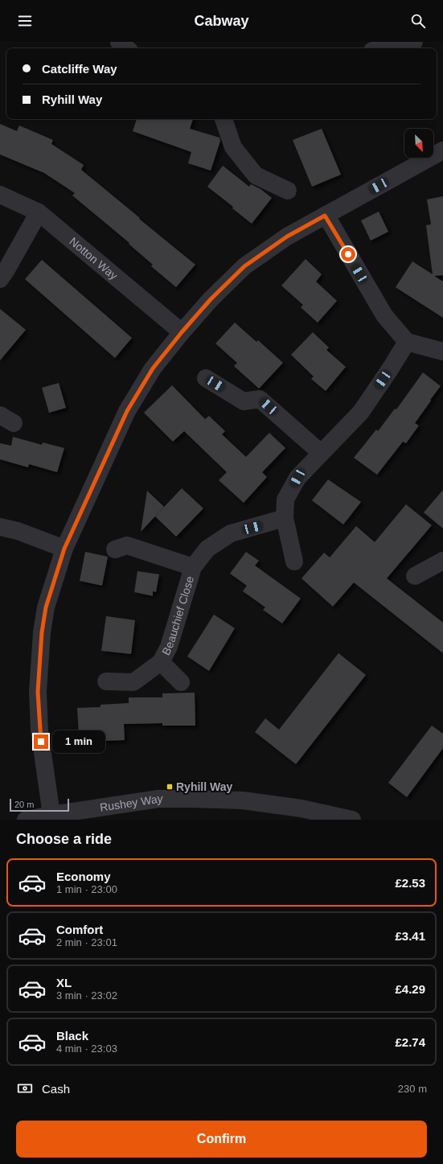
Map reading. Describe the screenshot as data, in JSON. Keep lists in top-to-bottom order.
{
  "streets": {
    "street": ["Notton Way", "Beauchief Close", "Rushey Way"]
  },
  "places": {
    "transit": ["Ryhill Way"]
  },
  "scale_bar": "20 m",
  "north": "bottom right",
  "page": {
    "header": "Cabway",
    "banner": ["Catcliffe Way", "Ryhill Way"],
    "bubble": "1 min",
    "scale": "20 m",
    "heading": "Choose a ride",
    "list": [
      {
        "name": "Economy",
        "note": "1 min · 23:00",
        "value": "£2.53"
      },
      {
        "name": "Comfort",
        "note": "2 min · 23:01",
        "value": "£3.41"
      },
      {
        "name": "XL",
        "note": "3 min · 23:02",
        "value": "£4.29"
      },
      {
        "name": "Black",
        "note": "4 min · 23:03",
        "value": "£2.74"
      }
    ],
    "pay": ["Cash", "230 m"],
    "buttons": "Confirm"
  }
}
